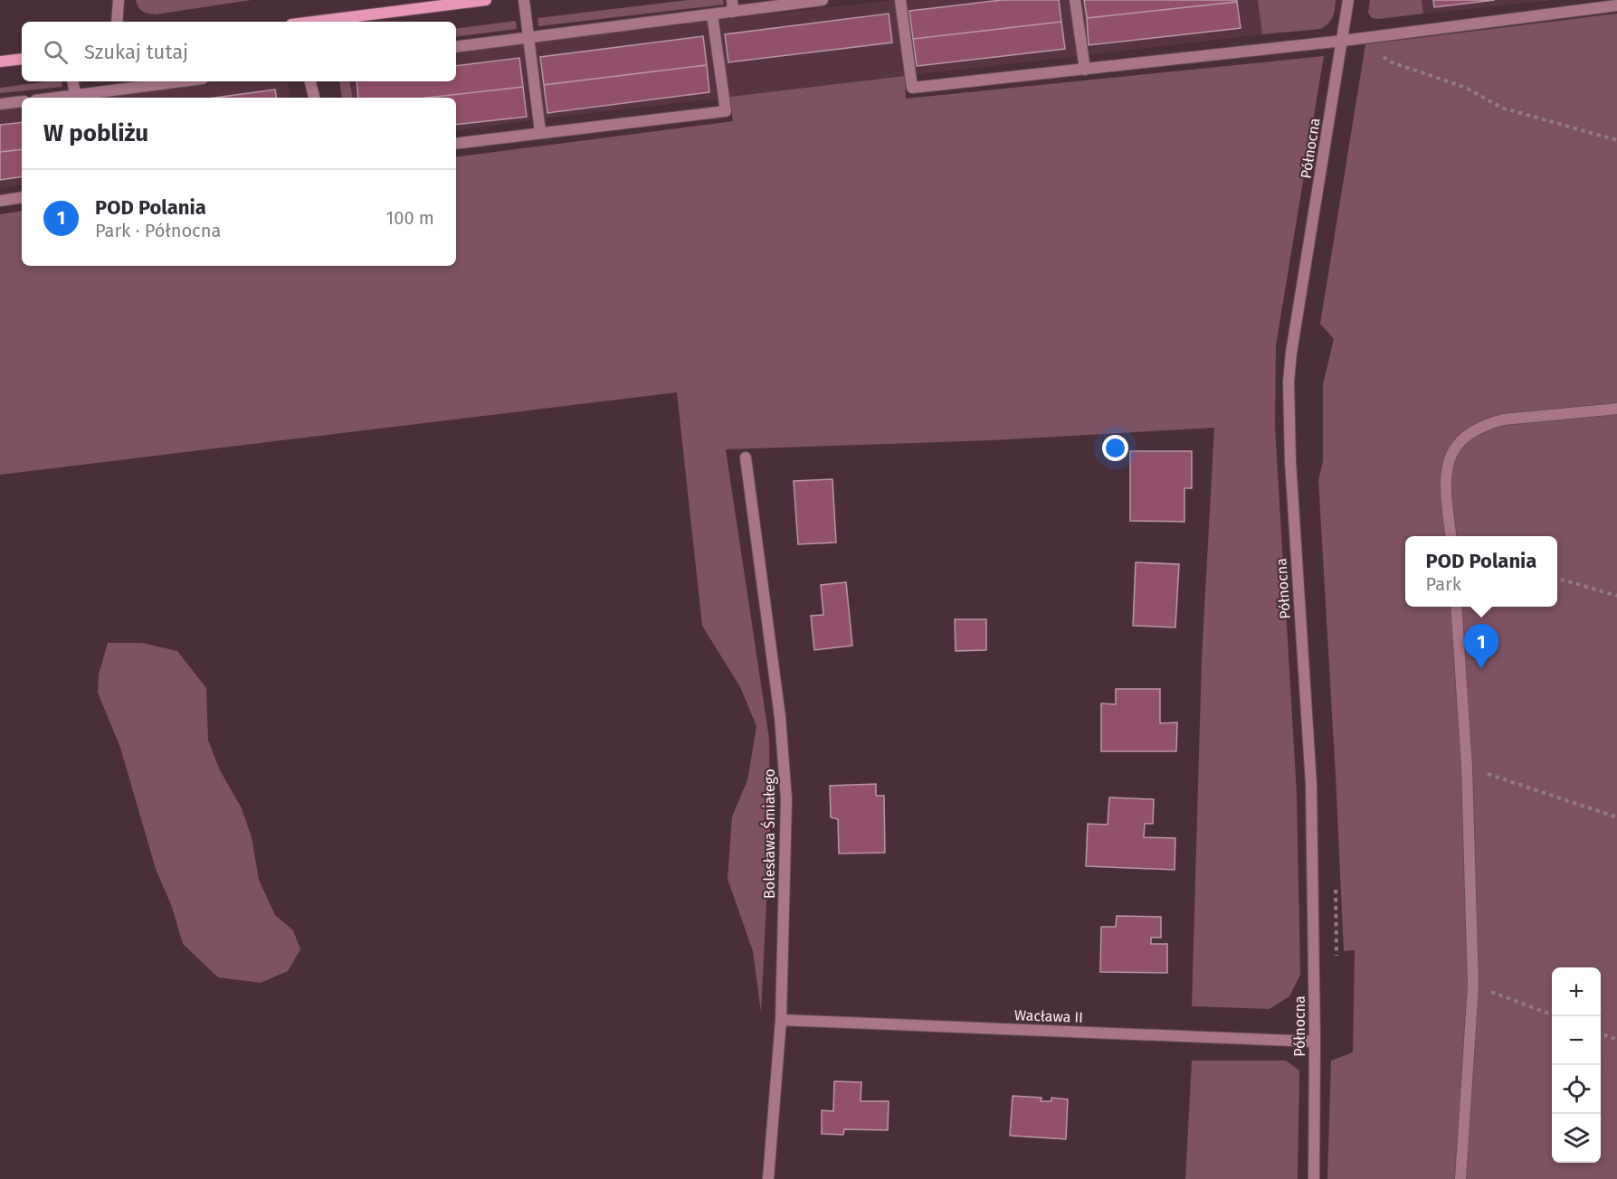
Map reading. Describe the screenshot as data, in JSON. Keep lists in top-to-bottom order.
{
  "streets": {
    "street": ["Północna", "Bolesława Śmiałego", "Wacława II"]
  },
  "crossings": [
    ["Północna", "Wacława II"],
    ["Bolesława Śmiałego", "Wacława II"]
  ],
  "page": {
    "search": "Szukaj tutaj",
    "heading": "W pobliżu",
    "list": [
      {
        "mark": "1",
        "name": "POD Polania",
        "note": "Park · Północna",
        "value": "100 m"
      }
    ],
    "popup": ["POD Polania", "Park"],
    "pins": "1",
    "map_buttons": ["+", "−"]
  }
}
